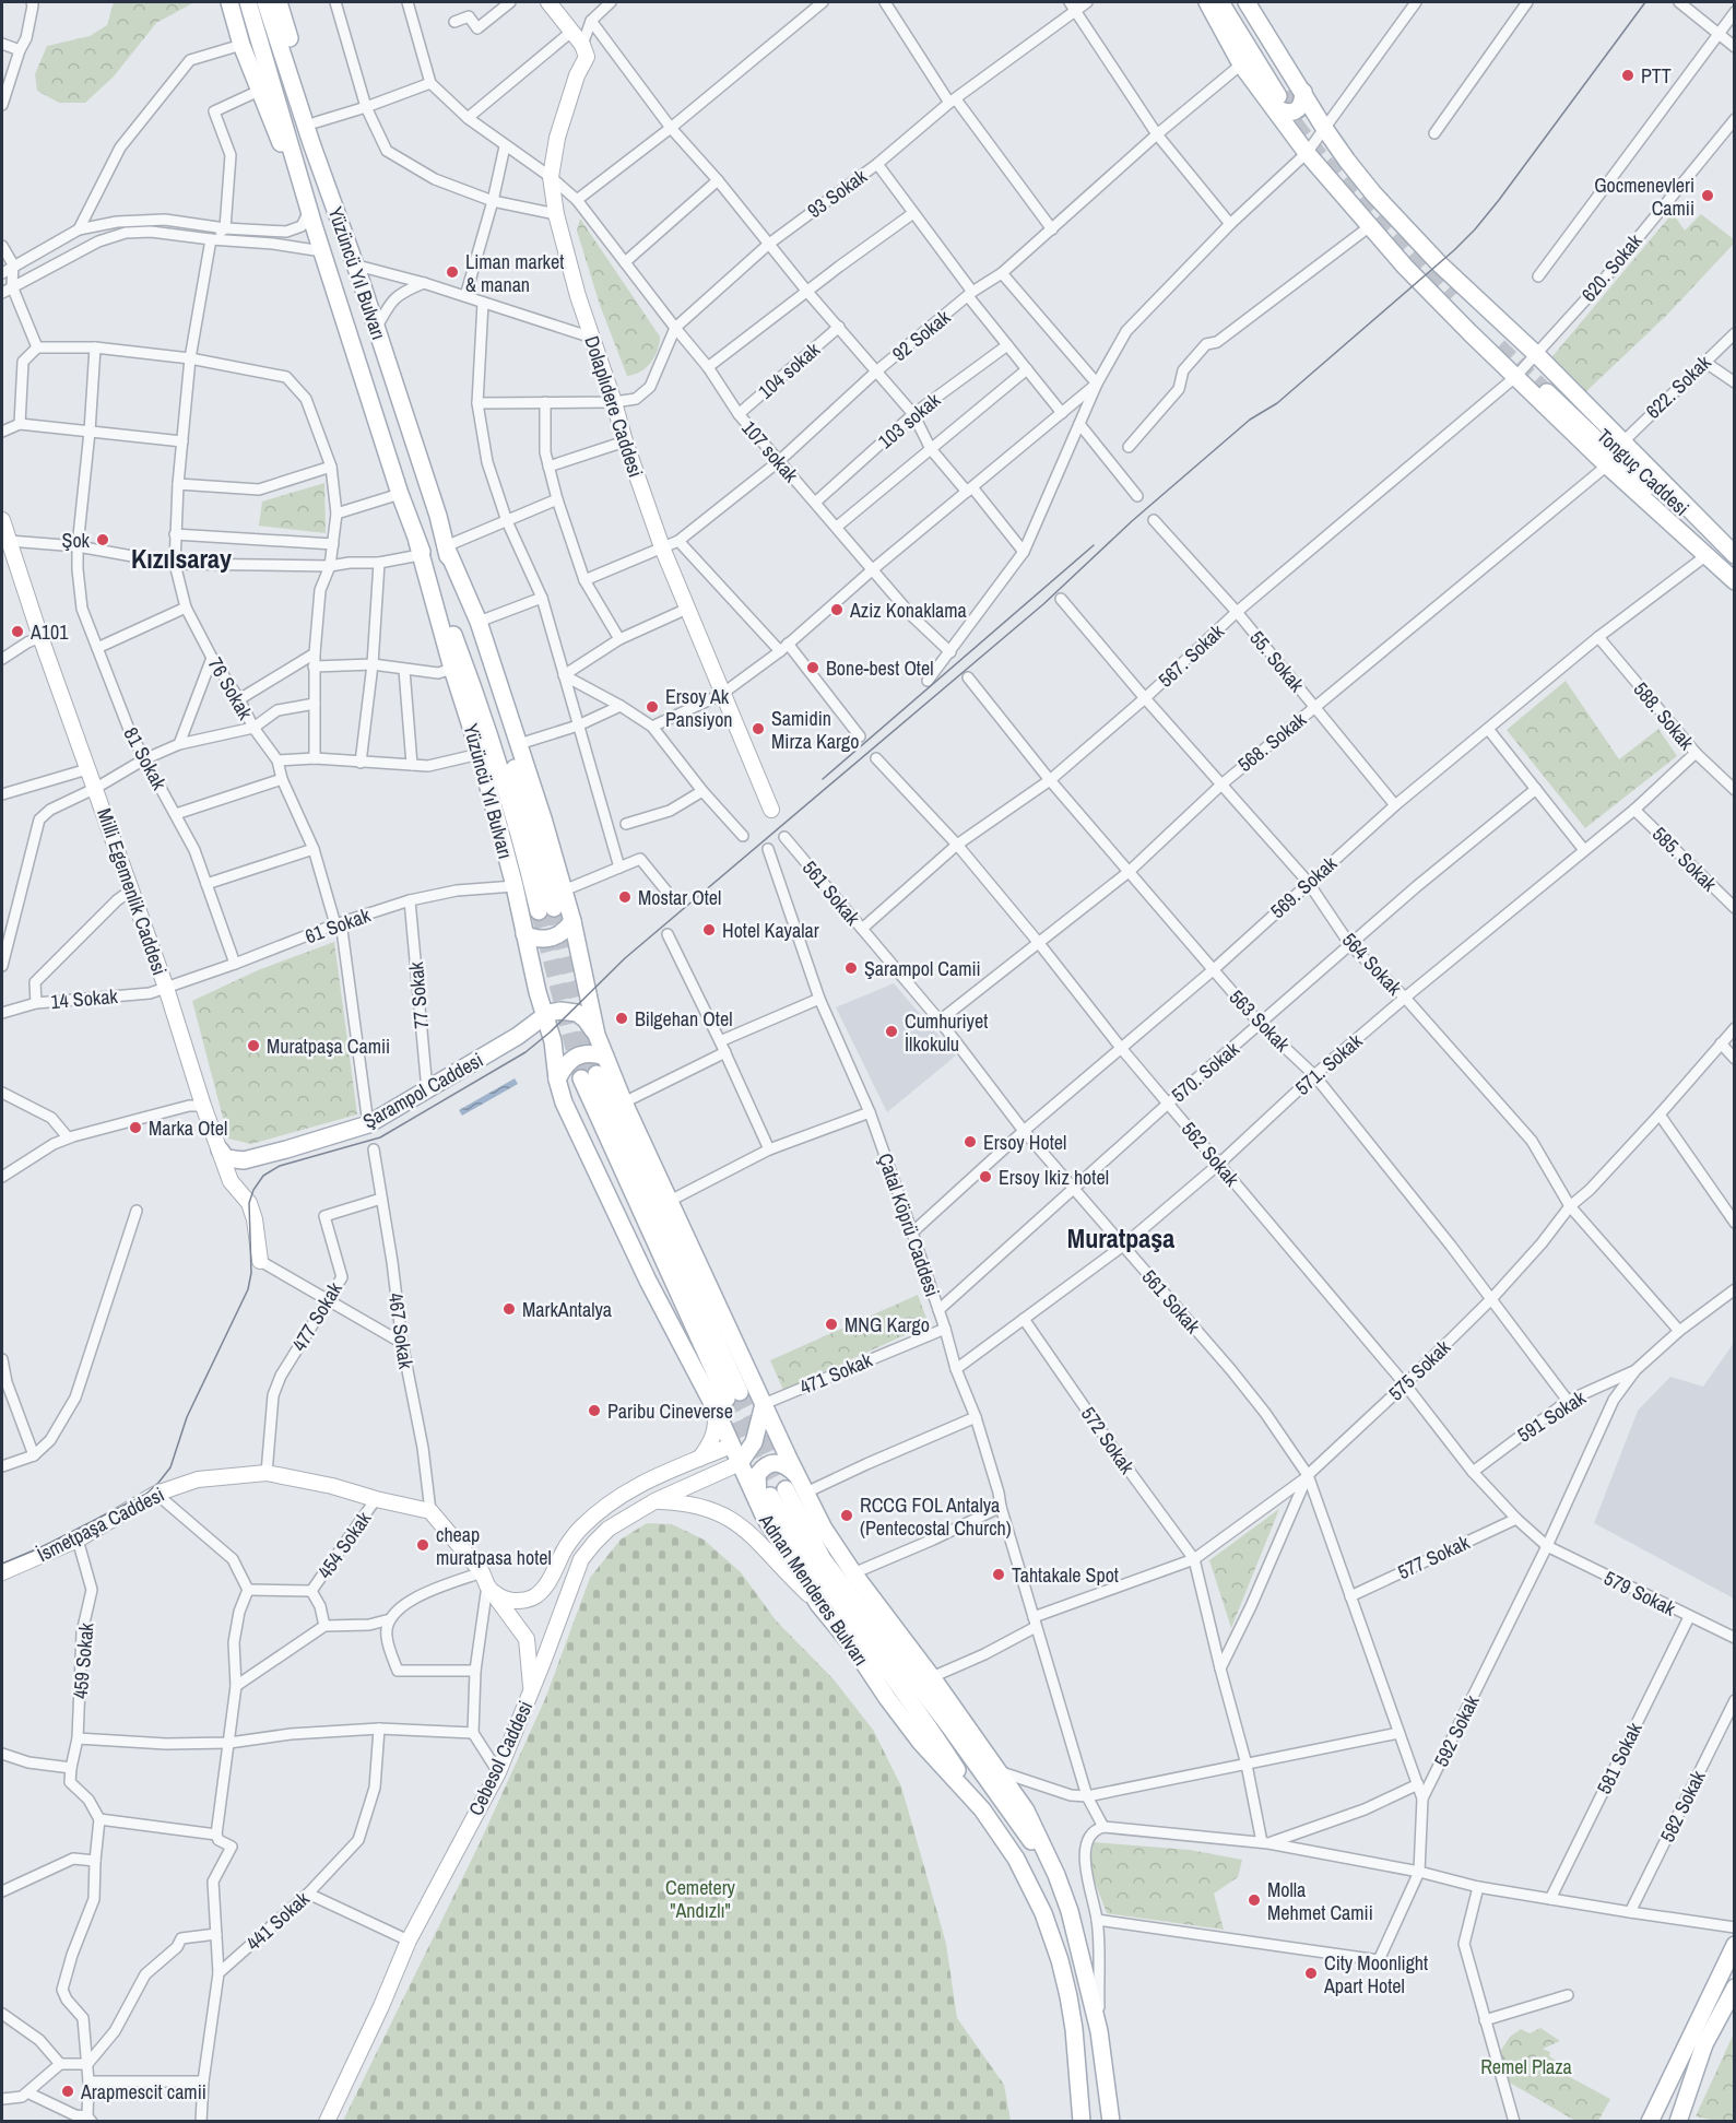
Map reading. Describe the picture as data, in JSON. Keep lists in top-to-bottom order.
{
  "streets": {
    "main road": [
      "Yüzüncü Yıl Bulvarı",
      "Tonguç Caddesi",
      "Şarampol Caddesi",
      "Adnan Menderes Bulvarı"
    ],
    "street": [
      "93 Sokak",
      "620. Sokak",
      "92 Sokak",
      "104 sokak",
      "622. Sokak",
      "Dolaplıdere Caddesi",
      "103 sokak",
      "107 sokak",
      "567. Sokak",
      "55. Sokak",
      "76 Sokak",
      "588. Sokak",
      "568. Sokak",
      "81 Sokak",
      "585. Sokak",
      "569. Sokak",
      "Milli Egemenlik Caddesi",
      "561 Sokak",
      "61 Sokak",
      "564 Sokak",
      "77 Sokak",
      "14 Sokak",
      "563 Sokak",
      "571. Sokak",
      "570. Sokak",
      "562 Sokak",
      "Çatal Köprü Caddesi",
      "477 Sokak",
      "467 Sokak",
      "575 Sokak",
      "471 Sokak",
      "591 Sokak",
      "572 Sokak",
      "İsmetpaşa Caddesi",
      "454 Sokak",
      "577 Sokak",
      "579 Sokak",
      "459 Sokak",
      "592 Sokak",
      "Cebesol Caddesi",
      "581 Sokak",
      "582 Sokak",
      "441 Sokak"
    ]
  },
  "crossings": [
    ["93 Sokak", "Dolaplıdere Caddesi"],
    ["93 Sokak", "107 sokak"],
    ["620. Sokak", "567. Sokak"],
    ["Yüzüncü Yıl Bulvarı", "61 Sokak"],
    ["Yüzüncü Yıl Bulvarı", "Şarampol Caddesi"],
    ["Yüzüncü Yıl Bulvarı", "Adnan Menderes Bulvarı"],
    ["92 Sokak", "Dolaplıdere Caddesi"],
    ["92 Sokak", "107 sokak"],
    ["104 sokak", "107 sokak"],
    ["Dolaplıdere Caddesi", "107 sokak"],
    ["103 sokak", "107 sokak"],
    ["567. Sokak", "55. Sokak"],
    ["567. Sokak", "561 Sokak"],
    ["567. Sokak", "564 Sokak"],
    ["567. Sokak", "563 Sokak"],
    ["567. Sokak", "562 Sokak"],
    ["55. Sokak", "568. Sokak"],
    ["55. Sokak", "569. Sokak"],
    ["76 Sokak", "61 Sokak"],
    ["76 Sokak", "Şarampol Caddesi"],
    ["588. Sokak", "569. Sokak"],
    ["588. Sokak", "571. Sokak"],
    ["568. Sokak", "561 Sokak"],
    ["568. Sokak", "564 Sokak"],
    ["568. Sokak", "563 Sokak"],
    ["568. Sokak", "562 Sokak"],
    ["81 Sokak", "61 Sokak"],
    ["585. Sokak", "571. Sokak"],
    ["569. Sokak", "561 Sokak"],
    ["569. Sokak", "564 Sokak"],
    ["569. Sokak", "563 Sokak"],
    ["569. Sokak", "562 Sokak"],
    ["569. Sokak", "Çatal Köprü Caddesi"],
    ["Milli Egemenlik Caddesi", "61 Sokak"],
    ["Milli Egemenlik Caddesi", "14 Sokak"],
    ["Milli Egemenlik Caddesi", "Şarampol Caddesi"],
    ["561 Sokak", "571. Sokak"],
    ["561 Sokak", "570. Sokak"],
    ["561 Sokak", "575 Sokak"],
    ["561 Sokak", "577 Sokak"],
    ["561 Sokak", "592 Sokak"],
    ["61 Sokak", "77 Sokak"],
    ["61 Sokak", "14 Sokak"],
    ["564 Sokak", "571. Sokak"],
    ["564 Sokak", "570. Sokak"],
    ["564 Sokak", "575 Sokak"],
    ["564 Sokak", "592 Sokak"],
    ["77 Sokak", "Şarampol Caddesi"],
    ["563 Sokak", "571. Sokak"],
    ["563 Sokak", "570. Sokak"],
    ["563 Sokak", "575 Sokak"],
    ["563 Sokak", "591 Sokak"],
    ["571. Sokak", "562 Sokak"],
    ["571. Sokak", "Çatal Köprü Caddesi"],
    ["571. Sokak", "572 Sokak"],
    ["570. Sokak", "562 Sokak"],
    ["570. Sokak", "Çatal Köprü Caddesi"],
    ["562 Sokak", "575 Sokak"],
    ["562 Sokak", "591 Sokak"],
    ["562 Sokak", "577 Sokak"],
    ["562 Sokak", "579 Sokak"],
    ["562 Sokak", "592 Sokak"],
    ["Çatal Köprü Caddesi", "471 Sokak"],
    ["477 Sokak", "467 Sokak"],
    ["477 Sokak", "İsmetpaşa Caddesi"],
    ["467 Sokak", "İsmetpaşa Caddesi"],
    ["471 Sokak", "Adnan Menderes Bulvarı"],
    ["591 Sokak", "592 Sokak"],
    ["İsmetpaşa Caddesi", "454 Sokak"],
    ["İsmetpaşa Caddesi", "459 Sokak"],
    ["Adnan Menderes Bulvarı", "Cebesol Caddesi"],
    ["579 Sokak", "592 Sokak"],
    ["579 Sokak", "581 Sokak"]
  ],
  "districts": ["Kızılsaray", "Muratpaşa"],
  "parks": ["Cemetery \"Andızlı\"", "Remel Plaza"],
  "places": [
    "PTT",
    "Gocmenevleri Camii",
    "Liman market & manan",
    "Şok",
    "Aziz Konaklama",
    "A101",
    "Bone-best Otel",
    "Ersoy Ak Pansiyon",
    "Samidin Mirza Kargo",
    "Mostar Otel",
    "Hotel Kayalar",
    "Şarampol Camii",
    "Bilgehan Otel",
    "Cumhuriyet İlkokulu",
    "Muratpaşa Camii",
    "Marka Otel",
    "Ersoy Hotel",
    "Ersoy Ikiz hotel",
    "MarkAntalya",
    "MNG Kargo",
    "Paribu Cineverse",
    "RCCG FOL Antalya (Pentecostal Church)",
    "cheap muratpasa hotel",
    "Tahtakale Spot",
    "Molla Mehmet Camii",
    "City Moonlight Apart Hotel",
    "Arapmescit camii"
  ]
}
